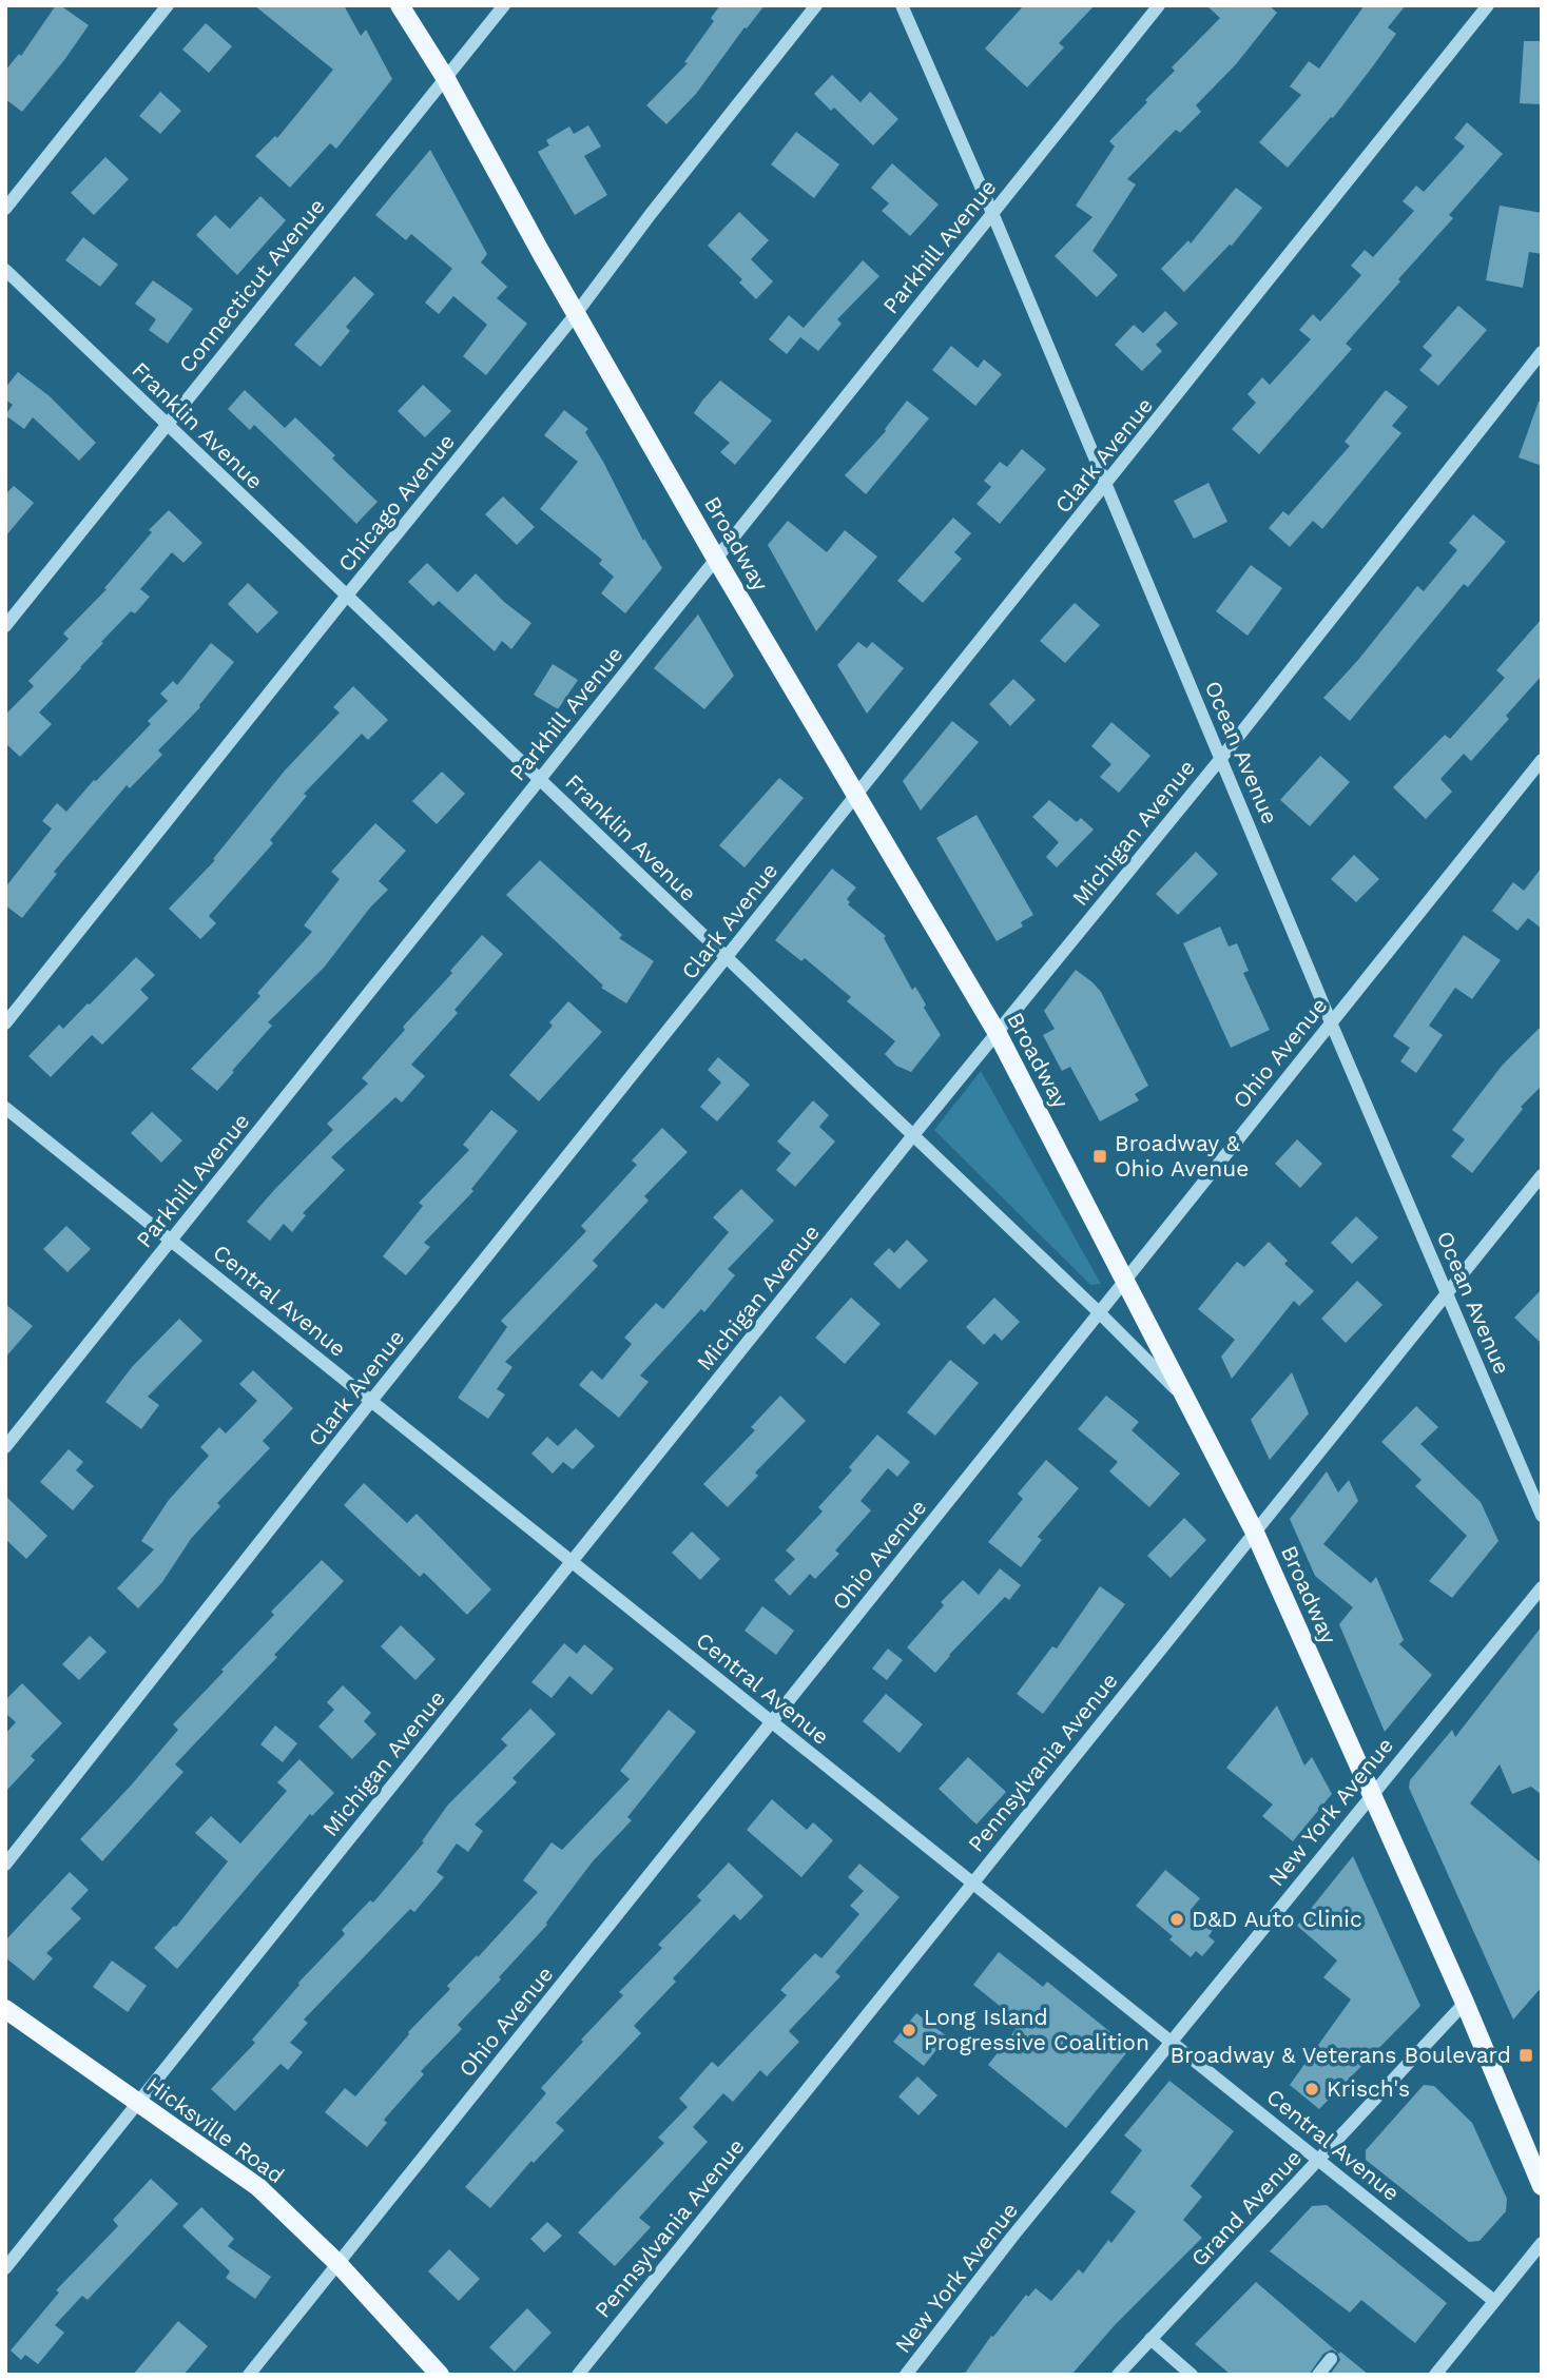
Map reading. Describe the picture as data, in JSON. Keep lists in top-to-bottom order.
{
  "streets": {
    "main road": ["Broadway", "Hicksville Road"],
    "street": [
      "Parkhill Avenue",
      "Connecticut Avenue",
      "Franklin Avenue",
      "Clark Avenue",
      "Chicago Avenue",
      "Ocean Avenue",
      "Michigan Avenue",
      "Ohio Avenue",
      "Central Avenue",
      "Pennsylvania Avenue",
      "New York Avenue",
      "Grand Avenue"
    ]
  },
  "crossings": [
    ["Parkhill Avenue", "Franklin Avenue"],
    ["Parkhill Avenue", "Broadway"],
    ["Parkhill Avenue", "Ocean Avenue"],
    ["Parkhill Avenue", "Central Avenue"],
    ["Connecticut Avenue", "Franklin Avenue"],
    ["Connecticut Avenue", "Broadway"],
    ["Franklin Avenue", "Clark Avenue"],
    ["Franklin Avenue", "Chicago Avenue"],
    ["Franklin Avenue", "Broadway"],
    ["Franklin Avenue", "Michigan Avenue"],
    ["Franklin Avenue", "Ohio Avenue"],
    ["Clark Avenue", "Broadway"],
    ["Clark Avenue", "Ocean Avenue"],
    ["Clark Avenue", "Central Avenue"],
    ["Chicago Avenue", "Broadway"],
    ["Broadway", "Michigan Avenue"],
    ["Broadway", "Ohio Avenue"],
    ["Broadway", "Pennsylvania Avenue"],
    ["Broadway", "New York Avenue"],
    ["Broadway", "Grand Avenue"],
    ["Ocean Avenue", "Michigan Avenue"],
    ["Ocean Avenue", "Ohio Avenue"],
    ["Ocean Avenue", "Pennsylvania Avenue"],
    ["Michigan Avenue", "Central Avenue"],
    ["Michigan Avenue", "Hicksville Road"],
    ["Ohio Avenue", "Central Avenue"],
    ["Ohio Avenue", "Hicksville Road"],
    ["Central Avenue", "Pennsylvania Avenue"],
    ["Central Avenue", "New York Avenue"],
    ["Central Avenue", "Grand Avenue"]
  ],
  "places": {
    "transit": ["Broadway & Ohio Avenue", "Broadway & Veterans Boulevard"],
    "other": ["D&D Auto Clinic", "Long Island Progressive Coalition", "Krisch's"]
  }
}
